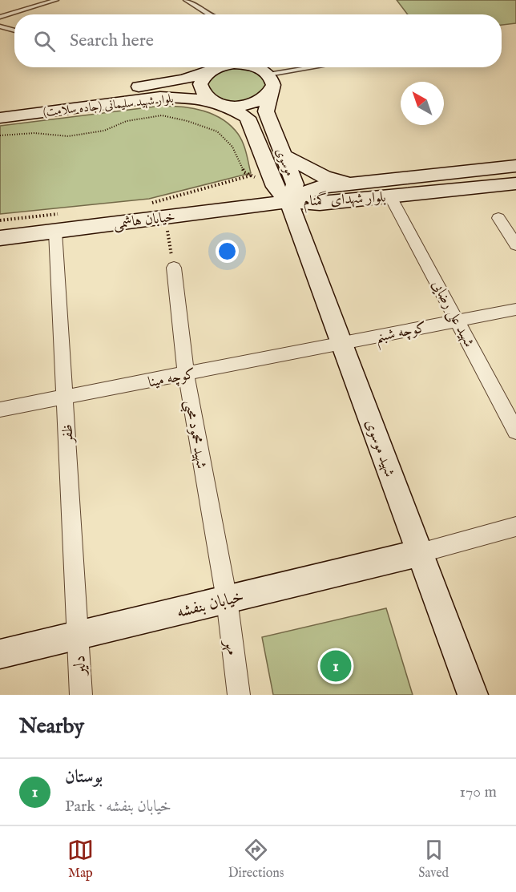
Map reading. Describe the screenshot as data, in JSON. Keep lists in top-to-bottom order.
{
  "streets": {
    "main road": [
      "بلوار شهید سلیمانی (جاده سلامت)",
      "موسوی",
      "بلوار شهدای گمنام",
      "خیابان هاشمی",
      "شهید موسوی",
      "خیابان بنفشه"
    ],
    "street": [
      "شهید علی رضایی",
      "کوچه شبنم",
      "کوچه مینا",
      "ظفر",
      "شهید محمود محبی",
      "مهر",
      "دلیر"
    ]
  },
  "crossings": [
    ["بلوار شهید سلیمانی (جاده سلامت)", "موسوی"],
    ["موسوی", "بلوار شهدای گمنام"],
    ["موسوی", "خیابان هاشمی"],
    ["موسوی", "شهید موسوی"],
    ["بلوار شهدای گمنام", "خیابان هاشمی"],
    ["بلوار شهدای گمنام", "شهید علی رضایی"],
    ["بلوار شهدای گمنام", "شهید موسوی"],
    ["خیابان هاشمی", "ظفر"],
    ["خیابان هاشمی", "شهید موسوی"],
    ["شهید علی رضایی", "کوچه شبنم"],
    ["کوچه شبنم", "کوچه مینا"],
    ["کوچه شبنم", "شهید موسوی"],
    ["کوچه مینا", "ظفر"],
    ["کوچه مینا", "شهید محمود محبی"],
    ["کوچه مینا", "شهید موسوی"],
    ["ظفر", "خیابان بنفشه"],
    ["ظفر", "دلیر"],
    ["شهید محمود محبی", "خیابان بنفشه"],
    ["شهید محمود محبی", "مهر"],
    ["شهید موسوی", "خیابان بنفشه"],
    ["خیابان بنفشه", "مهر"],
    ["خیابان بنفشه", "دلیر"]
  ],
  "north": "top left",
  "page": {
    "search": "Search here",
    "pins": "1",
    "heading": "Nearby",
    "list": [
      {
        "mark": "1",
        "name": "بوستان",
        "note": "Park · خیابان بنفشه",
        "value": "170 m"
      }
    ],
    "nav": ["Map", "Directions", "Saved"]
  }
}
